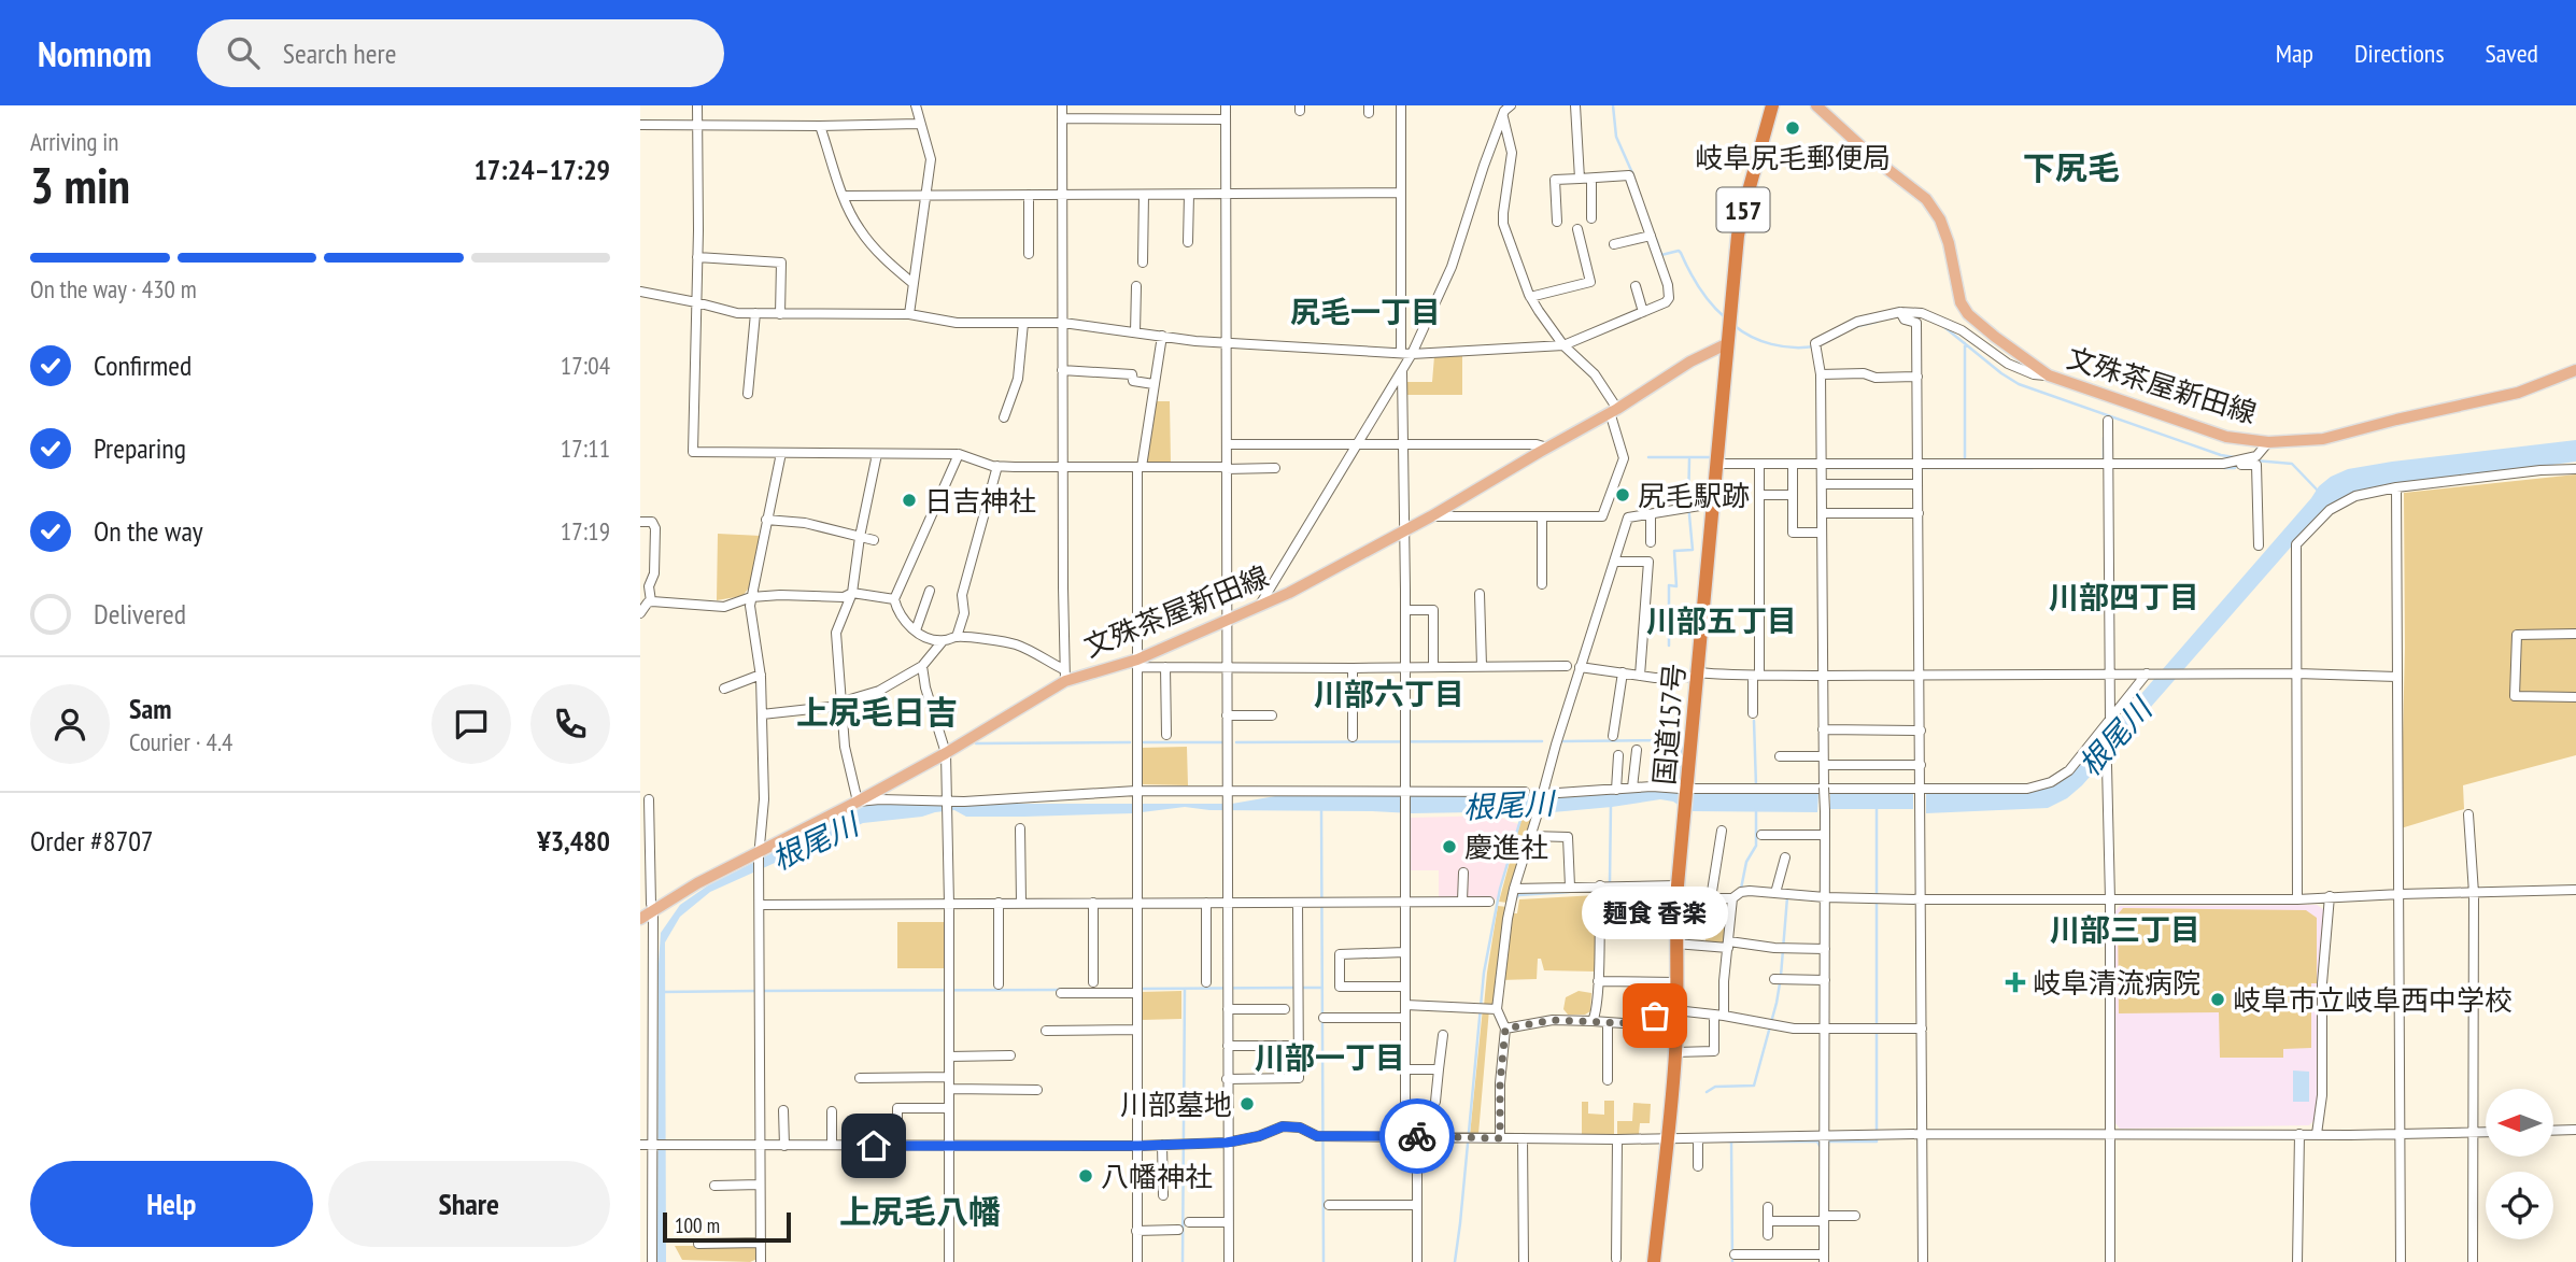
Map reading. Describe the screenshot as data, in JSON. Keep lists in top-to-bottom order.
{
  "streets": {
    "highway": ["157", "国道157号"],
    "main road": ["文殊茶屋新田線"]
  },
  "crossings": [
    ["文殊茶屋新田線", "国道157号"]
  ],
  "districts": [
    "下尻毛",
    "尻毛一丁目",
    "川部四丁目",
    "川部五丁目",
    "川部六丁目",
    "上尻毛日吉",
    "川部三丁目",
    "川部一丁目",
    "上尻毛八幡"
  ],
  "water": ["根尾川"],
  "places": {
    "other": [
      "岐阜尻毛郵便局",
      "尻毛駅跡",
      "日吉神社",
      "慶進社",
      "岐阜市立岐阜西中学校",
      "麺食 香楽",
      "川部墓地",
      "八幡神社"
    ],
    "health": ["岐阜清流病院"]
  },
  "scale_bar": "100 m",
  "north": "left",
  "page": {
    "header": "Nomnom",
    "search": "Search here",
    "nav": ["Map", "Directions", "Saved"],
    "heading": ["3 min", "Arriving in", "17:24–17:29"],
    "panel": [
      "Sam",
      "Courier · 4.4",
      "Order #8707",
      "¥3,480"
    ],
    "bar": "On the way · 430 m",
    "list": [
      ["Confirmed", "17:04"],
      ["Preparing", "17:11"],
      ["On the way", "17:19"],
      "Delivered"
    ],
    "bubble": "麺食 香楽",
    "buttons": ["Help", "Share"],
    "scale": "100 m"
  }
}
